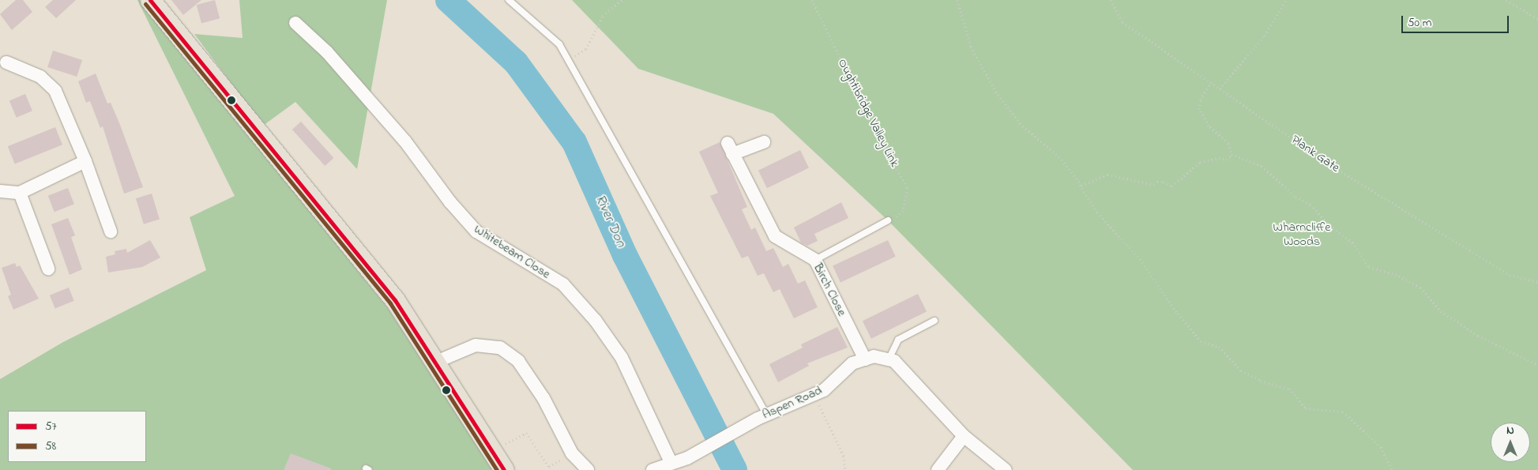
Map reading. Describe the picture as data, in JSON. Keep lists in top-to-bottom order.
{
  "streets": {
    "street": ["Whitebeam Close", "Birch Close", "Aspen Road"],
    "path": ["Oughtibridge Valley Link", "Plank Gate"]
  },
  "crossings": [
    ["Whitebeam Close", "Aspen Road"],
    ["Birch Close", "Aspen Road"]
  ],
  "water": ["River Don"],
  "parks": ["Wharncliffe Woods"],
  "lines": ["transit line 57", "transit line 58"],
  "legend": ["57", "58"],
  "scale_bar": "50 m",
  "north": "top"
}
